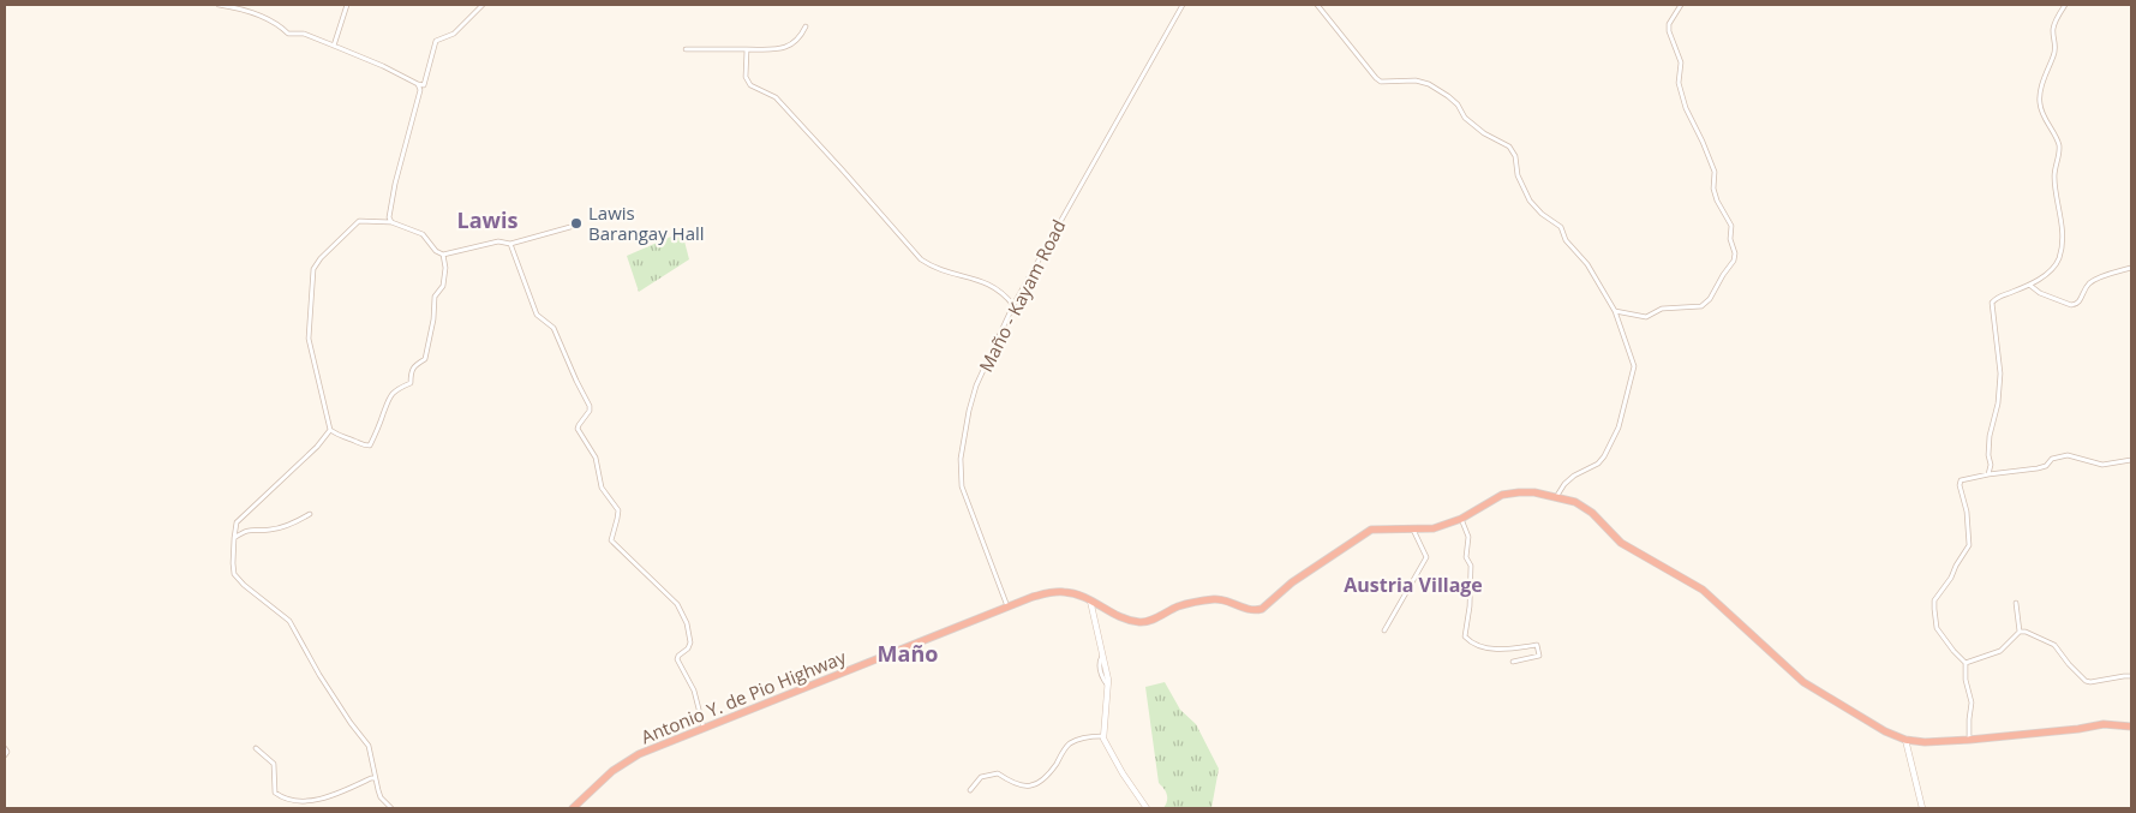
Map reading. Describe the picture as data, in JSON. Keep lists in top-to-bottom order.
{
  "streets": {
    "highway": ["Antonio Y. de Pio Highway"],
    "street": ["Maño - Kayam Road"]
  },
  "crossings": [
    ["Maño - Kayam Road", "Antonio Y. de Pio Highway"]
  ],
  "districts": ["Lawis", "Austria Village", "Maño"],
  "places": ["Lawis Barangay Hall"]
}
